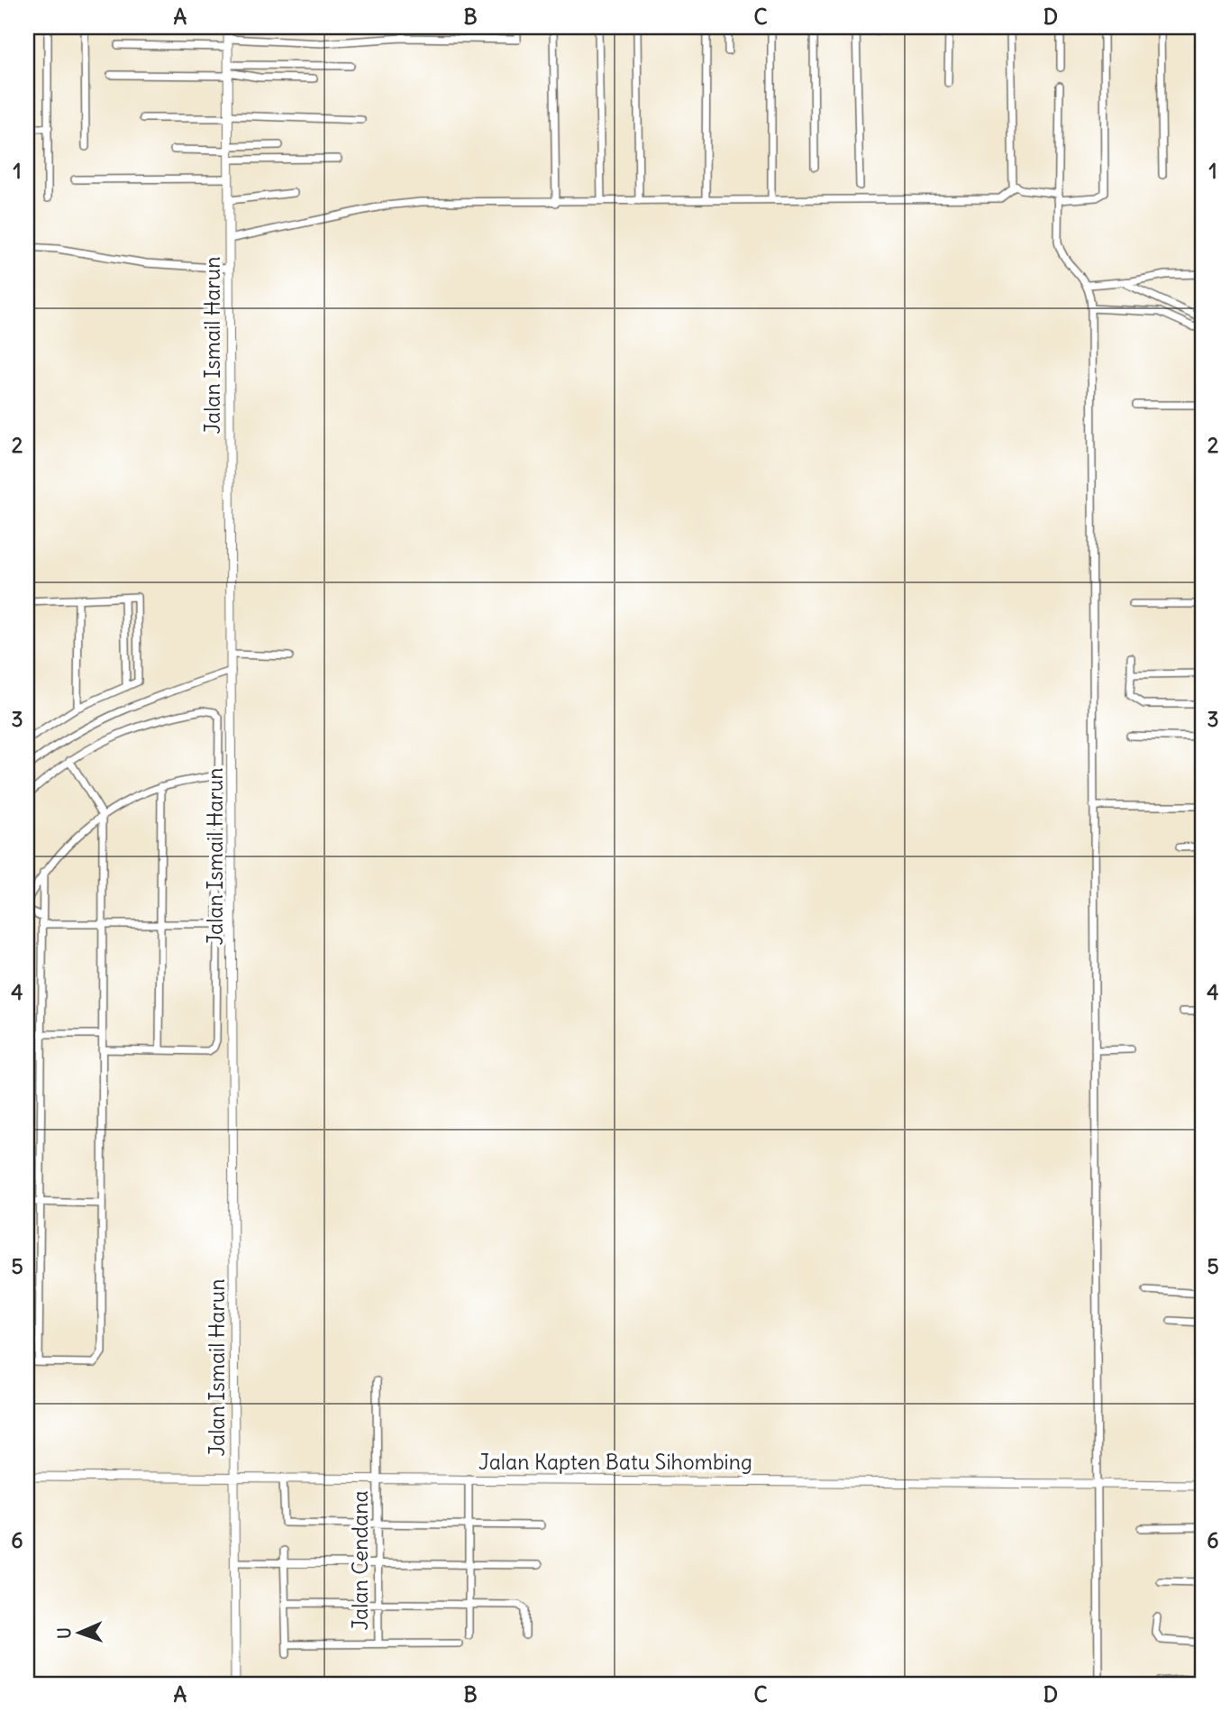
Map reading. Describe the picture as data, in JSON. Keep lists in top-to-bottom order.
{
  "streets": {
    "street": ["Jalan Ismail Harun", "Jalan Kapten Batu Sihombing", "Jalan Cendana"]
  },
  "crossings": [
    ["Jalan Ismail Harun", "Jalan Kapten Batu Sihombing"],
    ["Jalan Kapten Batu Sihombing", "Jalan Cendana"]
  ],
  "north": "left",
  "grid": {
    "columns": [
      "A",
      "B",
      "C",
      "D"
    ],
    "rows": [
      "1",
      "2",
      "3",
      "4",
      "5",
      "6"
    ]
  }
}
